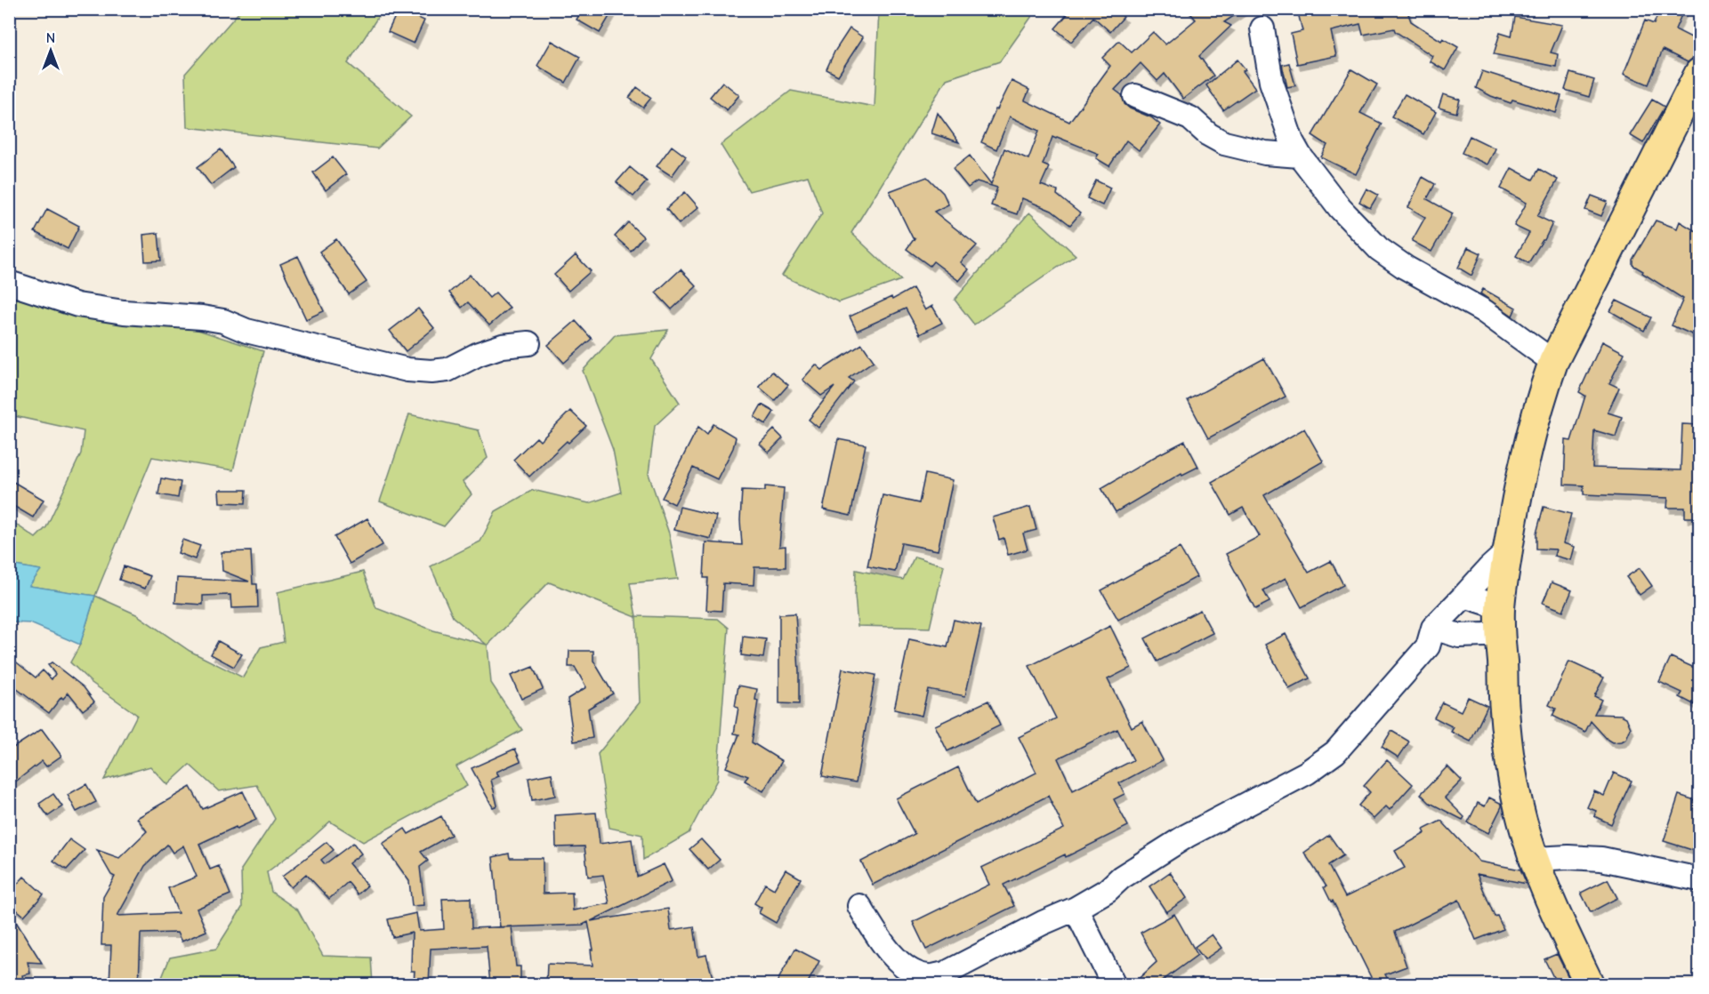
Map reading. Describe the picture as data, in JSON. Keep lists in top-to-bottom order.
{
  "north": "top"
}
